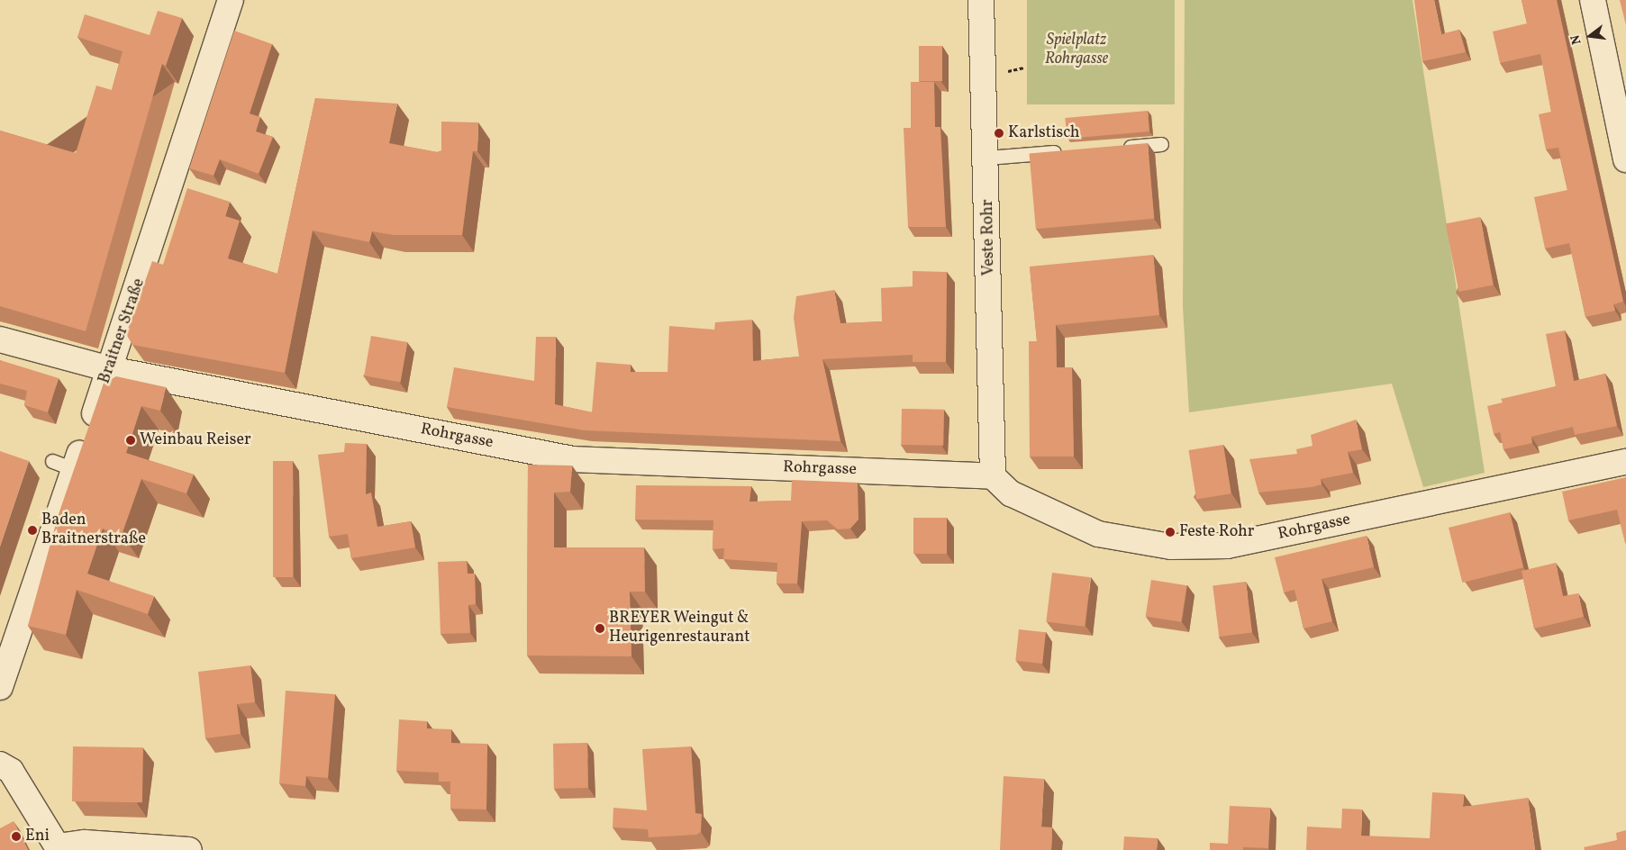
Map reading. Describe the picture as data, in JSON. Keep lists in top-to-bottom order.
{
  "streets": {
    "street": ["Veste Rohr", "Braitner Straße", "Rohrgasse"]
  },
  "crossings": [
    ["Veste Rohr", "Rohrgasse"],
    ["Braitner Straße", "Rohrgasse"]
  ],
  "parks": ["Spielplatz Rohrgasse"],
  "places": [
    "Karlstisch",
    "Weinbau Reiser",
    "Baden Braitnerstraße",
    "Feste Rohr",
    "BREYER Weingut & Heurigenrestaurant",
    "Eni"
  ],
  "north": "left"
}
